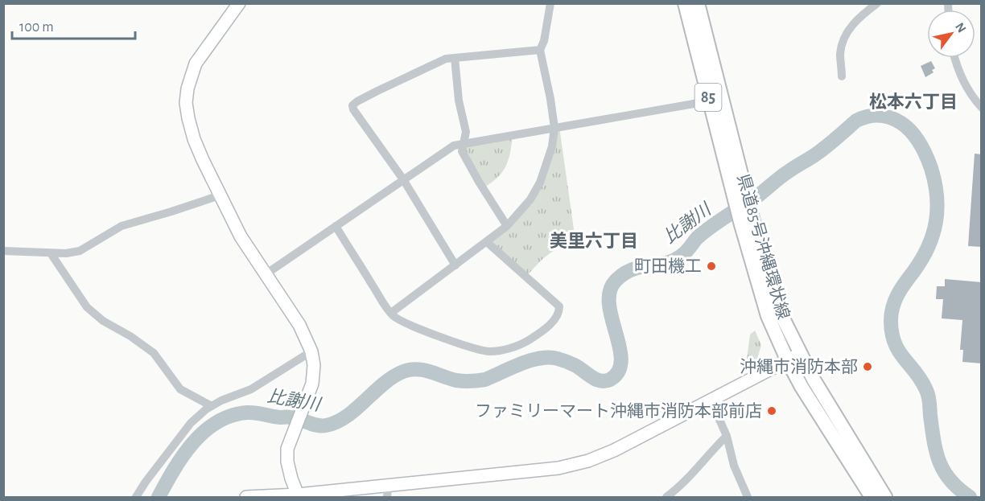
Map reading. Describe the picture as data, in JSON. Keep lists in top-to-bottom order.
{
  "streets": {
    "main road": ["85", "県道85号沖縄環状線"]
  },
  "districts": ["松本六丁目", "美里六丁目"],
  "water": ["比謝川"],
  "places": ["町田機工", "沖縄市消防本部", "ファミリーマート沖縄市消防本部前店"],
  "scale_bar": "100 m",
  "north": "top right"
}
